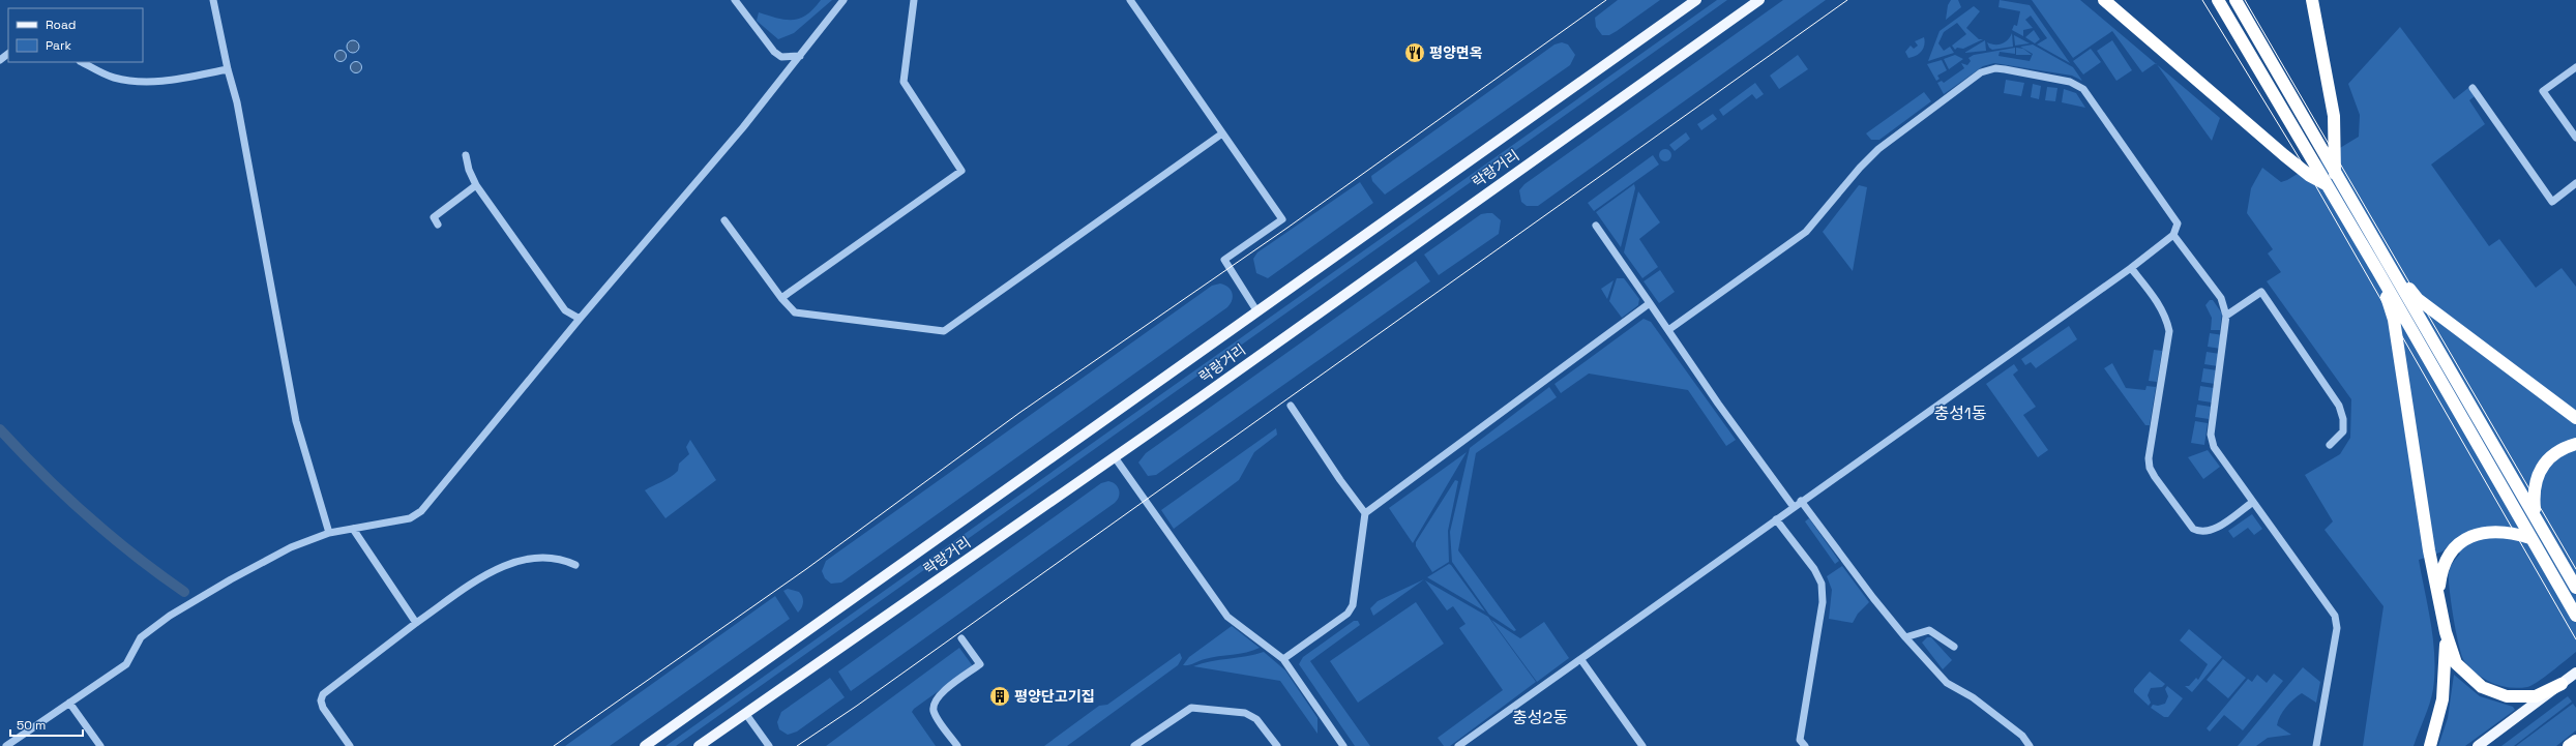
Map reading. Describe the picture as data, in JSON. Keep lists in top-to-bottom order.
{
  "streets": {
    "main road": ["락랑거리"]
  },
  "districts": ["충성1동", "충성2동"],
  "places": {
    "restaurant": ["평양면옥"],
    "building": ["평양단고기집"]
  },
  "legend": ["Road", "Park"],
  "scale_bar": "50 m"
}
